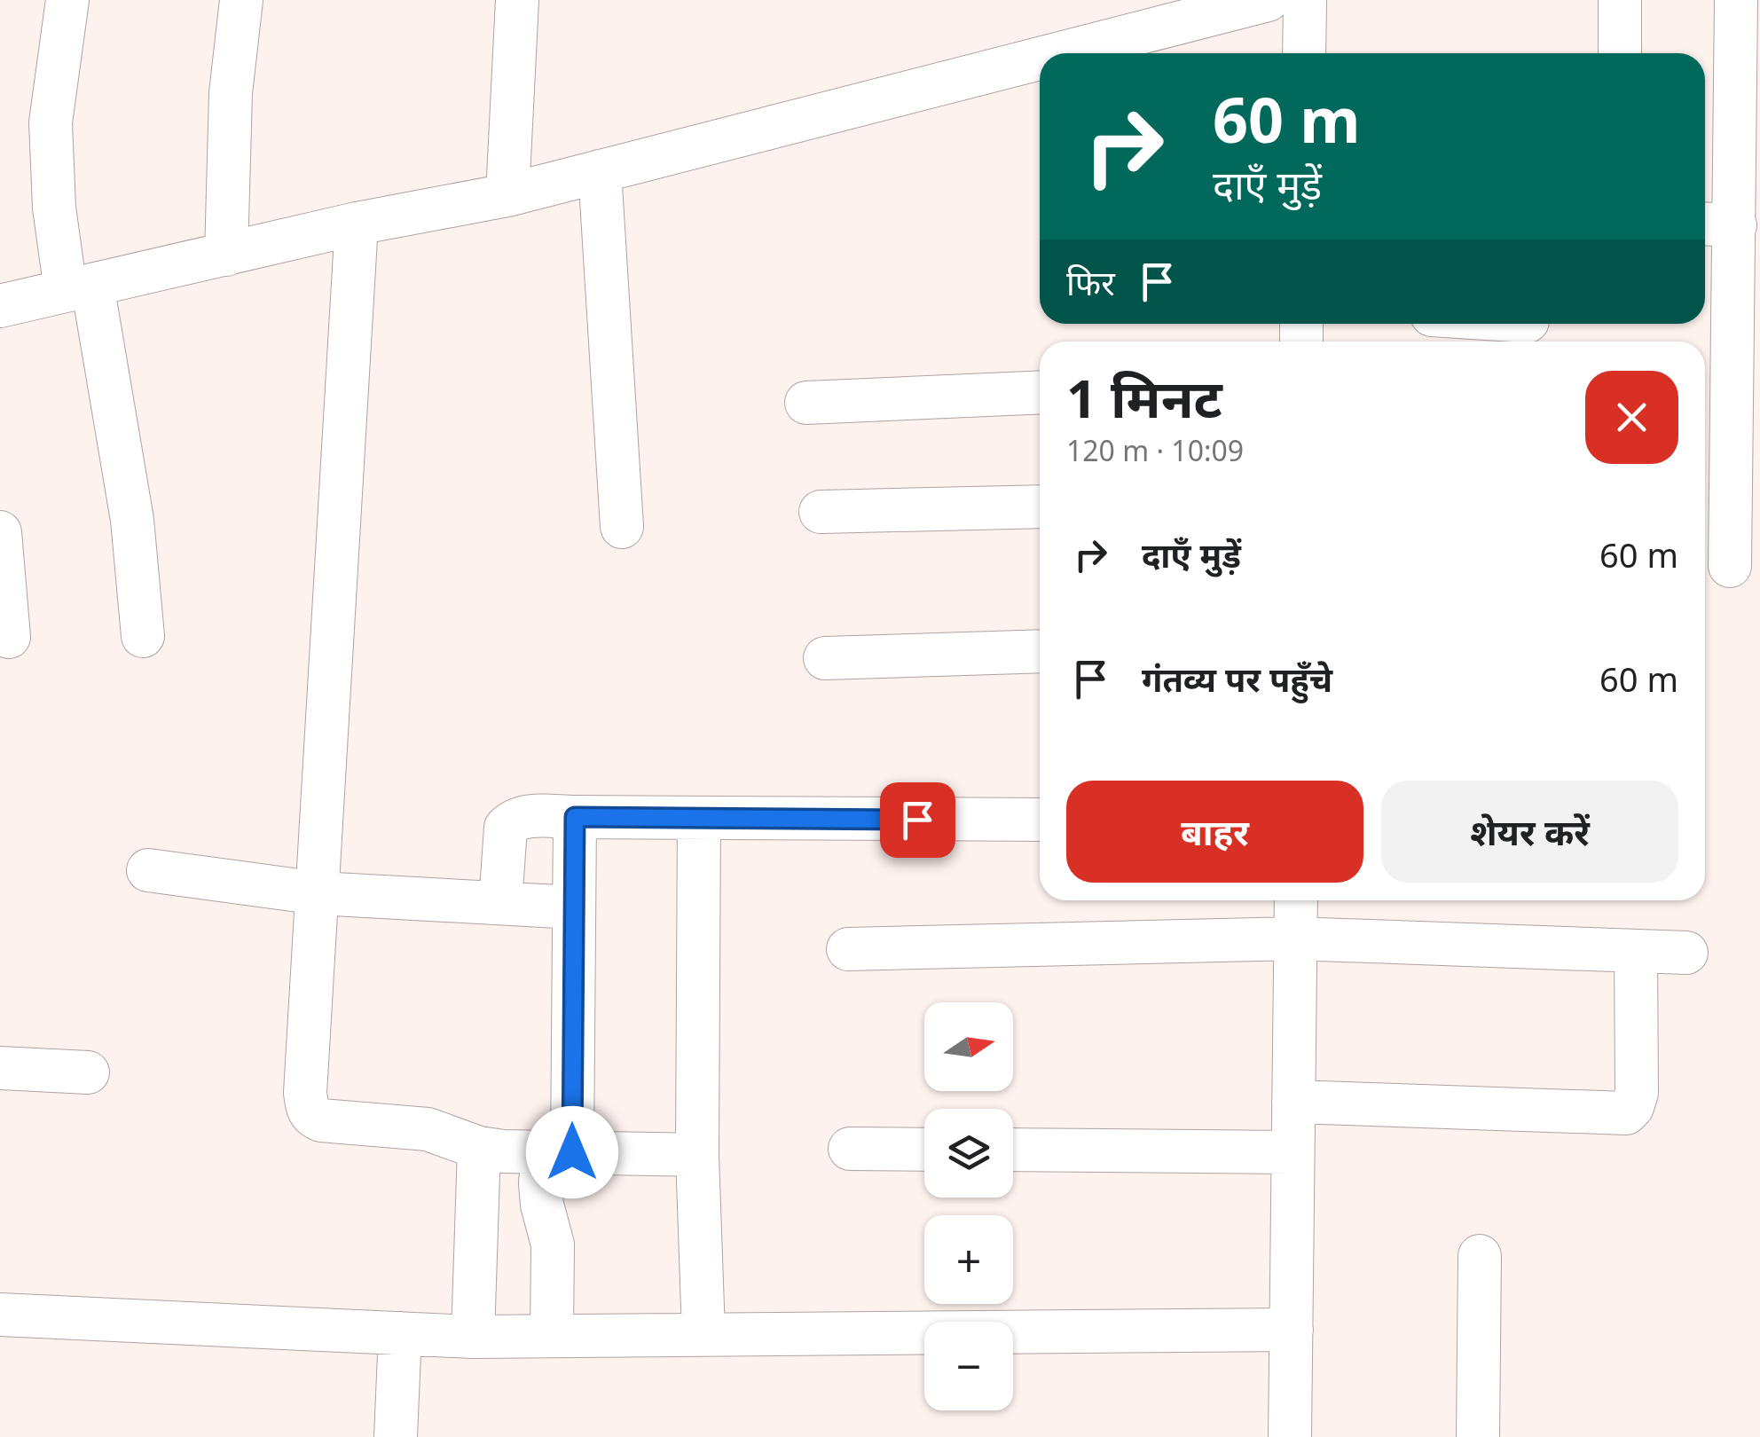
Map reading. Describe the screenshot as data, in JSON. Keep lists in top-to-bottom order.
{
  "north": "right",
  "page": {
    "turn": ["60 m", "दाएँ मुड़ें"],
    "then": "फिर",
    "heading": ["1 मिनट", "120 m · 10:09"],
    "list": [
      {
        "name": "दाएँ मुड़ें",
        "value": "60 m"
      },
      {
        "name": "गंतव्य पर पहुँचे",
        "value": "60 m"
      }
    ],
    "buttons": ["बाहर", "शेयर करें"],
    "map_buttons": ["+", "−"]
  }
}
